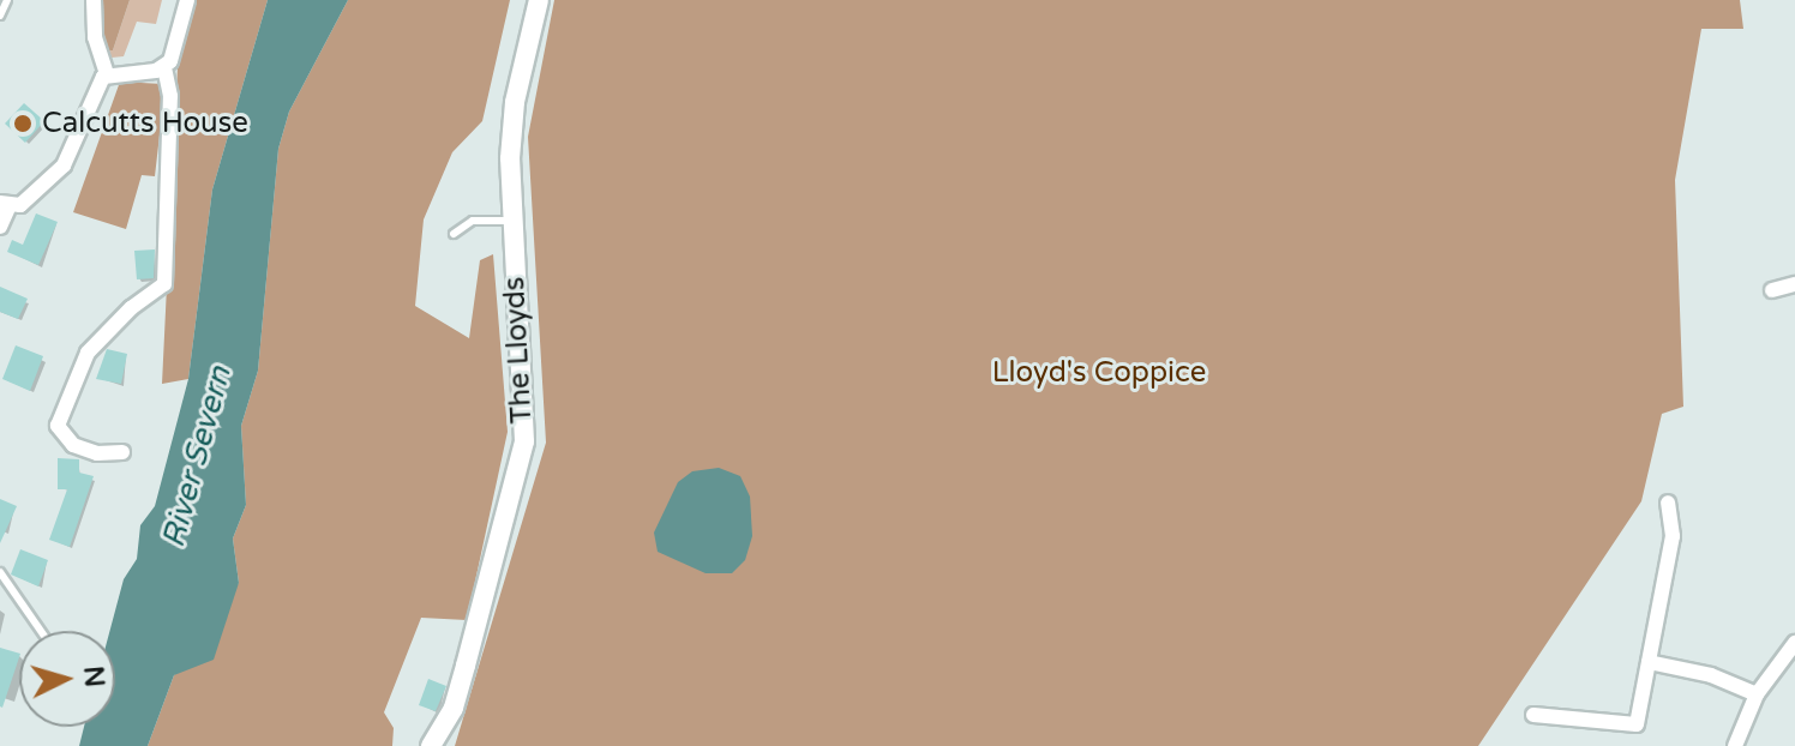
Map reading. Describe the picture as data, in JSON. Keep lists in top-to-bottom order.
{
  "streets": {
    "street": ["The Lloyds"]
  },
  "water": ["River Severn"],
  "parks": ["Lloyd's Coppice"],
  "places": ["Calcutts House"],
  "north": "right"
}
